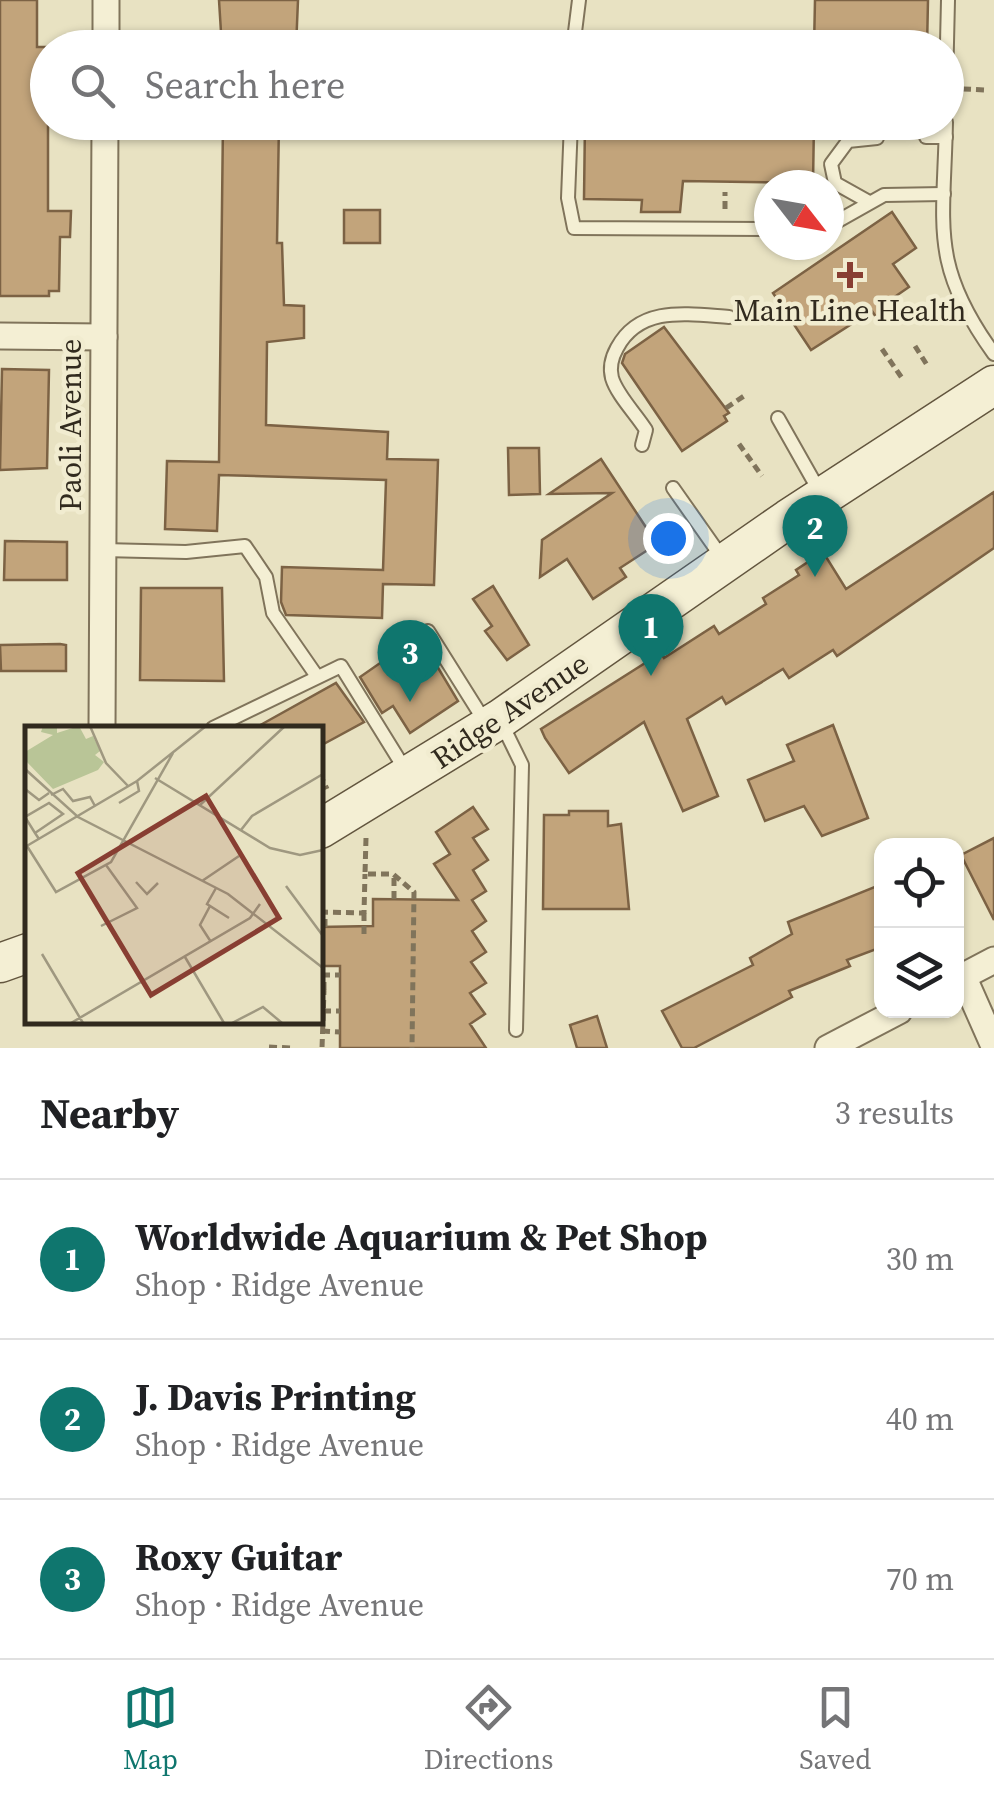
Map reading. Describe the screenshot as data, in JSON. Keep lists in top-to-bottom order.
{
  "streets": {
    "main road": ["Ridge Avenue"],
    "street": ["Paoli Avenue"]
  },
  "places": {
    "health": ["Main Line Health"]
  },
  "north": "bottom right",
  "page": {
    "search": "Search here",
    "pins": ["2", "1", "3"],
    "heading": ["Nearby", "3 results"],
    "list": [
      {
        "mark": "1",
        "name": "Worldwide Aquarium & Pet Shop",
        "note": "Shop · Ridge Avenue",
        "value": "30 m"
      },
      {
        "mark": "2",
        "name": "J. Davis Printing",
        "note": "Shop · Ridge Avenue",
        "value": "40 m"
      },
      {
        "mark": "3",
        "name": "Roxy Guitar",
        "note": "Shop · Ridge Avenue",
        "value": "70 m"
      }
    ],
    "nav": ["Map", "Directions", "Saved"]
  }
}
